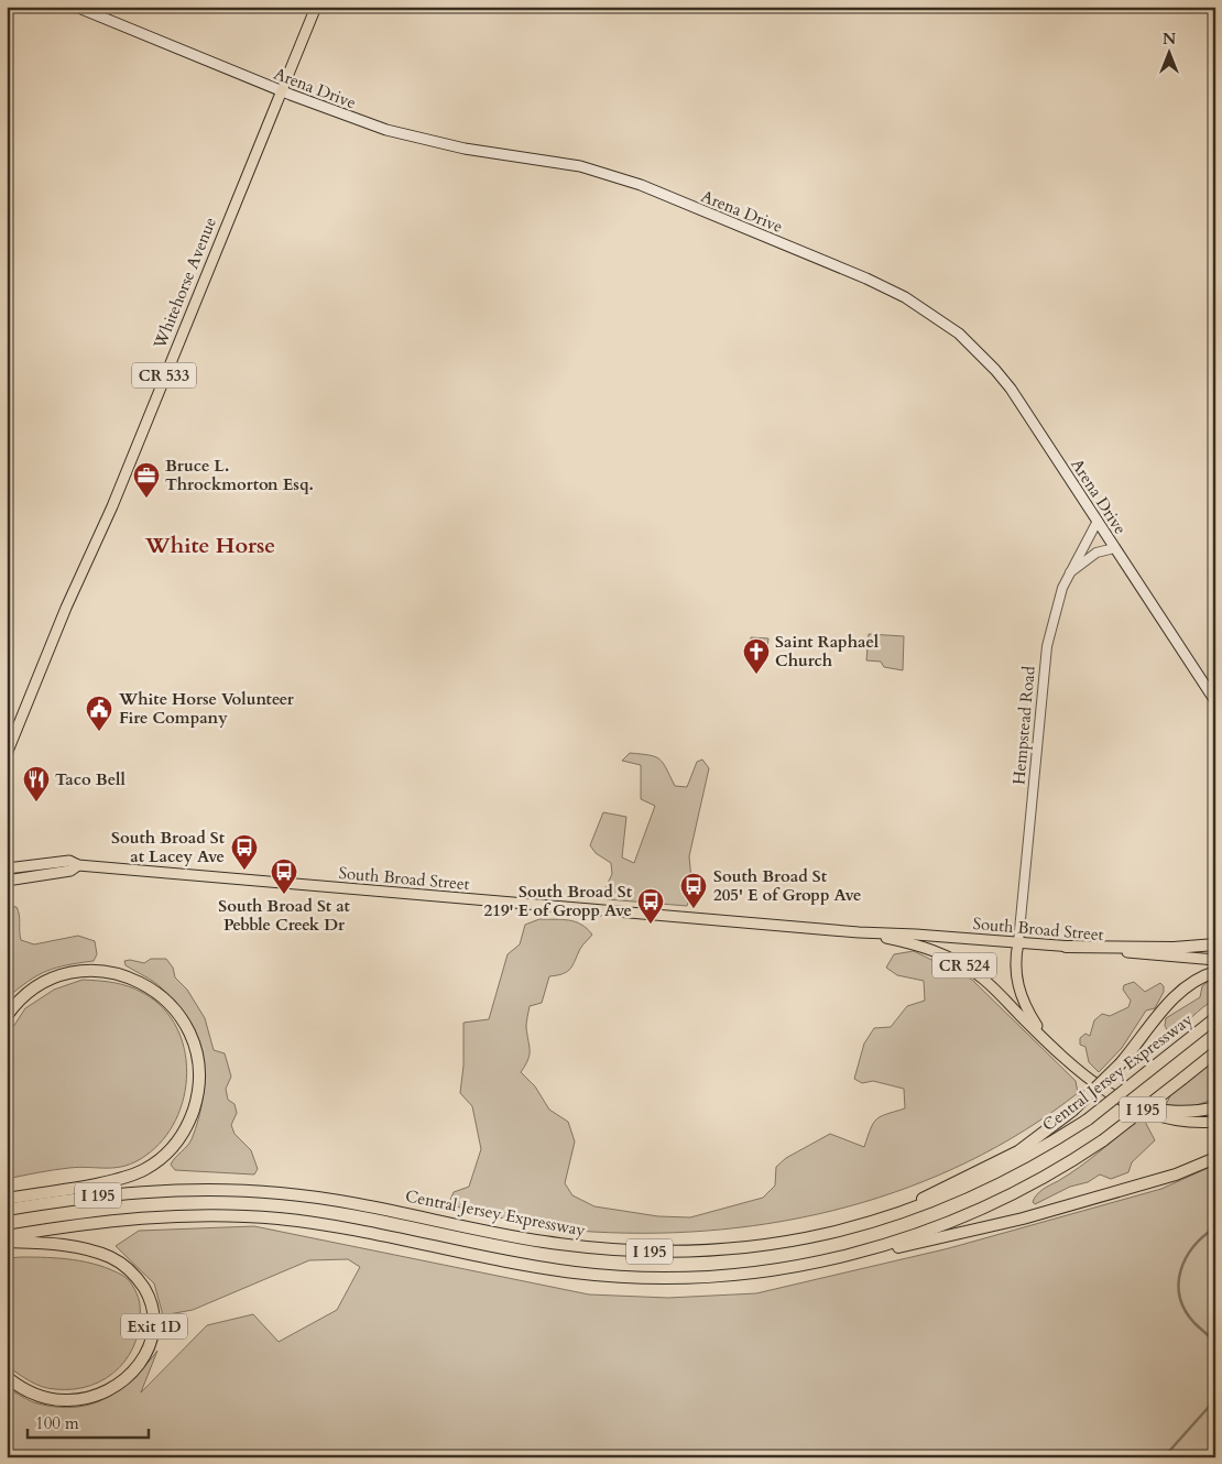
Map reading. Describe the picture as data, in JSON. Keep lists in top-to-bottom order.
{
  "streets": {
    "highway": ["Central Jersey Expressway", "I 195", "Exit 1D"],
    "main road": [
      "Arena Drive",
      "Whitehorse Avenue",
      "CR 533",
      "South Broad Street",
      "CR 524"
    ],
    "street": ["Hempstead Road"]
  },
  "crossings": [
    ["Arena Drive", "Whitehorse Avenue"],
    ["Arena Drive", "Hempstead Road"],
    ["Hempstead Road", "South Broad Street"]
  ],
  "districts": ["White Horse"],
  "places": {
    "office": ["Bruce L. Throckmorton Esq."],
    "church": ["Saint Raphael Church"],
    "public building": ["White Horse Volunteer Fire Company"],
    "restaurant": ["Taco Bell"],
    "bus stop": [
      "South Broad St at Lacey Ave",
      "South Broad St at Pebble Creek Dr",
      "South Broad St 205' E of Gropp Ave",
      "South Broad St 219' E of Gropp Ave"
    ]
  },
  "scale_bar": "100 m",
  "north": "top"
}
